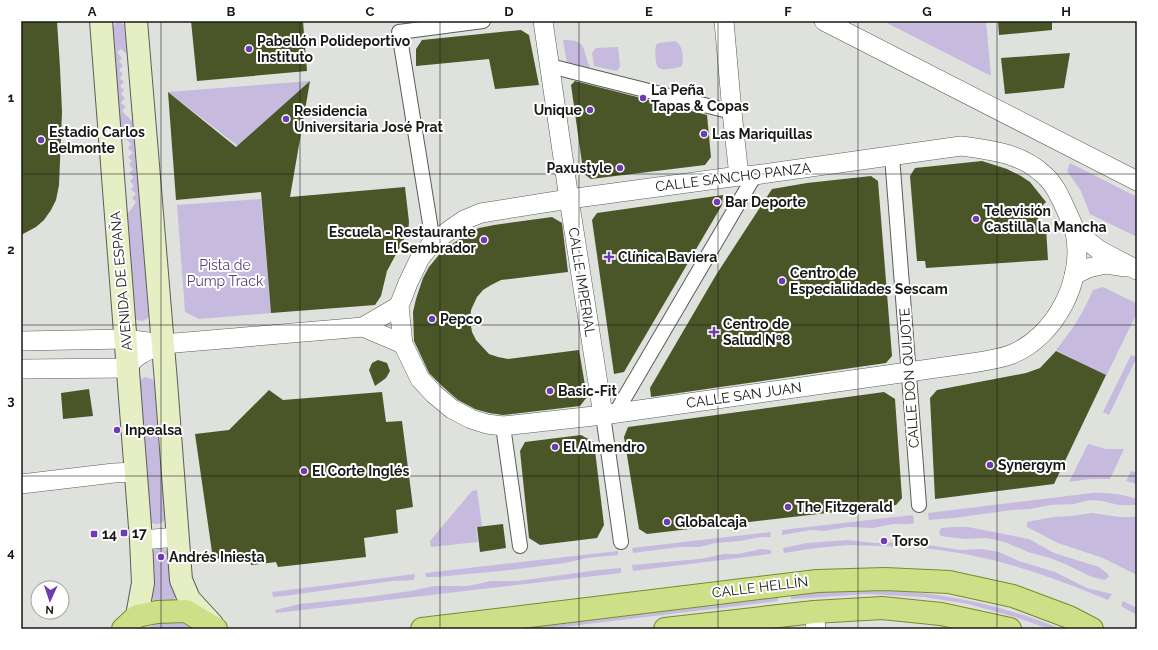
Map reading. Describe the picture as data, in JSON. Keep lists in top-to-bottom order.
{
  "streets": {
    "main road": ["AVENIDA DE ESPAÑA", "CALLE HELLÍN"],
    "street": [
      "CALLE SANCHO PANZA",
      "CALLE IMPERIAL",
      "CALLE DON QUIJOTE",
      "CALLE SAN JUAN"
    ]
  },
  "crossings": [
    ["CALLE SANCHO PANZA", "CALLE IMPERIAL"],
    ["CALLE SANCHO PANZA", "CALLE DON QUIJOTE"],
    ["CALLE SANCHO PANZA", "CALLE SAN JUAN"],
    ["CALLE IMPERIAL", "CALLE SAN JUAN"],
    ["CALLE DON QUIJOTE", "CALLE SAN JUAN"]
  ],
  "parks": ["Pista de Pump Track"],
  "places": {
    "other": [
      "Pabellón Polideportivo Instituto",
      "La Peña Tapas & Copas",
      "Unique",
      "Residencia Universitaria José Prat",
      "Las Mariquillas",
      "Estadio Carlos Belmonte",
      "Paxustyle",
      "Bar Deporte",
      "Televisión Castilla la Mancha",
      "Escuela - Restaurante El Sembrador",
      "Centro de Especialidades Sescam",
      "Pepco",
      "Basic-Fit",
      "Inpealsa",
      "El Almendro",
      "Synergym",
      "El Corte Inglés",
      "The Fitzgerald",
      "Globalcaja",
      "Torso",
      "Andrés Iniesta"
    ],
    "health": ["Clínica Baviera", "Centro de Salud Nº8"],
    "transit": ["17", "14"]
  },
  "north": "bottom",
  "grid": {
    "columns": [
      "A",
      "B",
      "C",
      "D",
      "E",
      "F",
      "G",
      "H"
    ],
    "rows": [
      "1",
      "2",
      "3",
      "4"
    ]
  }
}
